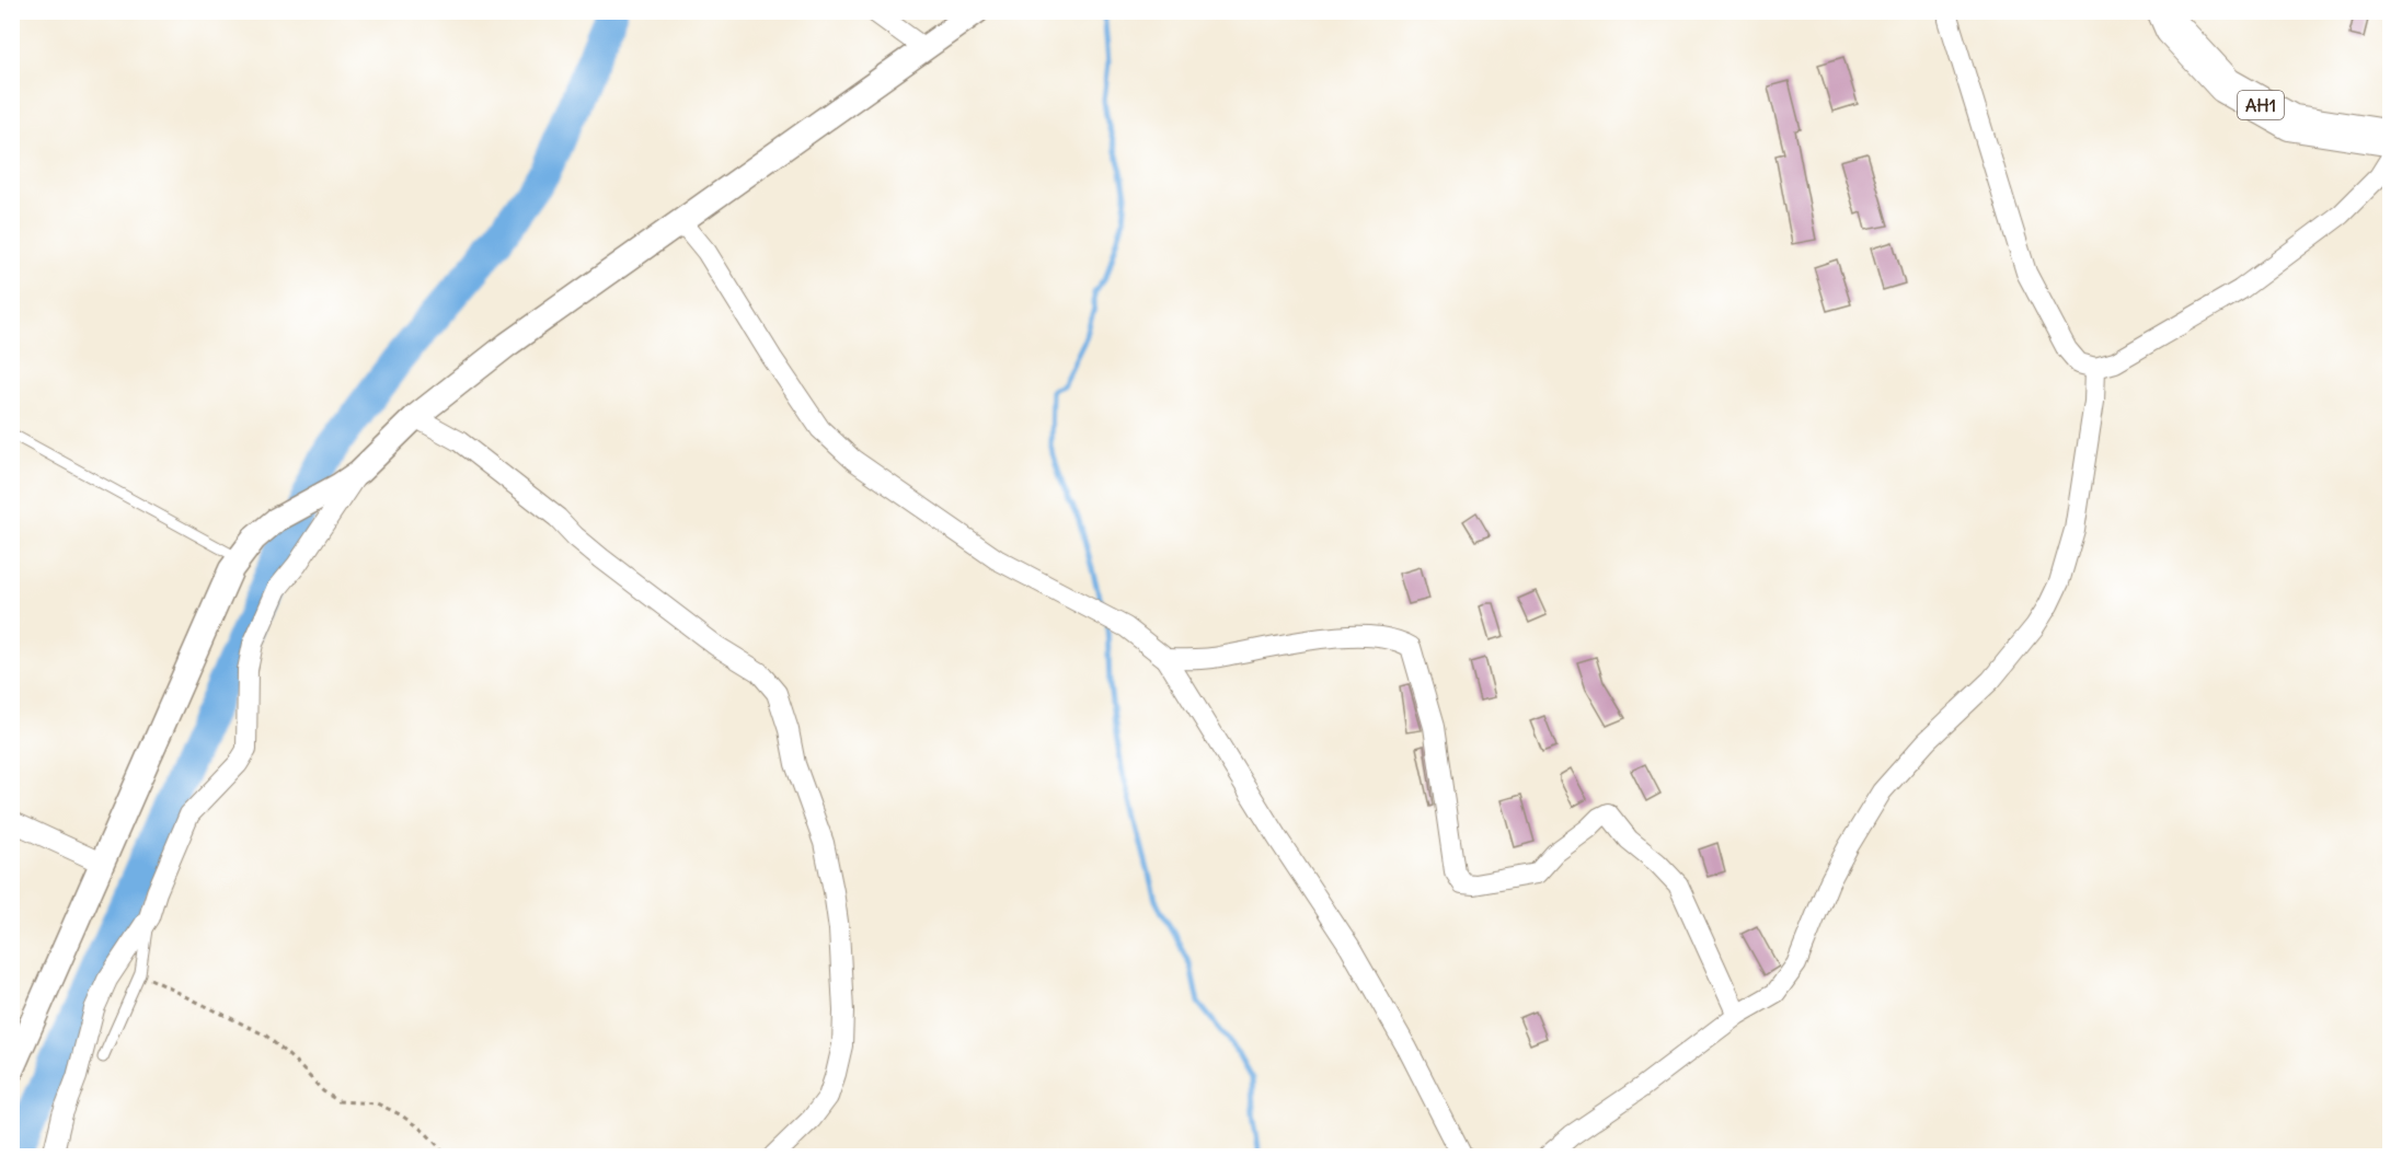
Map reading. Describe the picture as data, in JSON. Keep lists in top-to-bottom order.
{
  "streets": {
    "highway": ["AH1"]
  }
}
